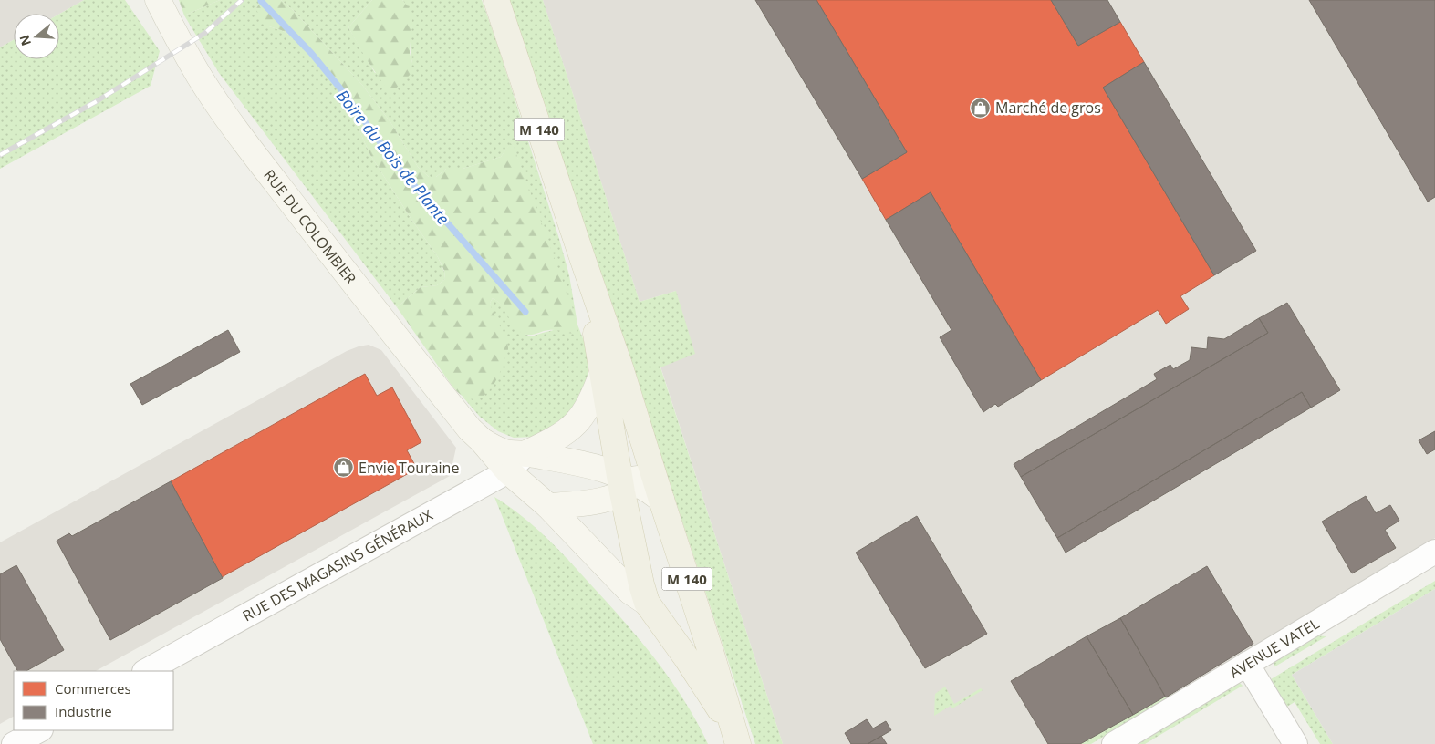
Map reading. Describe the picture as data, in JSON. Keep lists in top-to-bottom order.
{
  "streets": {
    "main road": ["M 140", "RUE DU COLOMBIER"],
    "street": ["RUE DES MAGASINS GÉNÉRAUX", "AVENUE VATEL"]
  },
  "crossings": [
    ["M 140", "RUE DU COLOMBIER"],
    ["RUE DU COLOMBIER", "RUE DES MAGASINS GÉNÉRAUX"]
  ],
  "water": ["Boire du Bois de Plante"],
  "places": {
    "shop": ["Marché de gros", "Envie Touraine"]
  },
  "legend": ["Commerces", "Industrie"],
  "north": "left"
}
